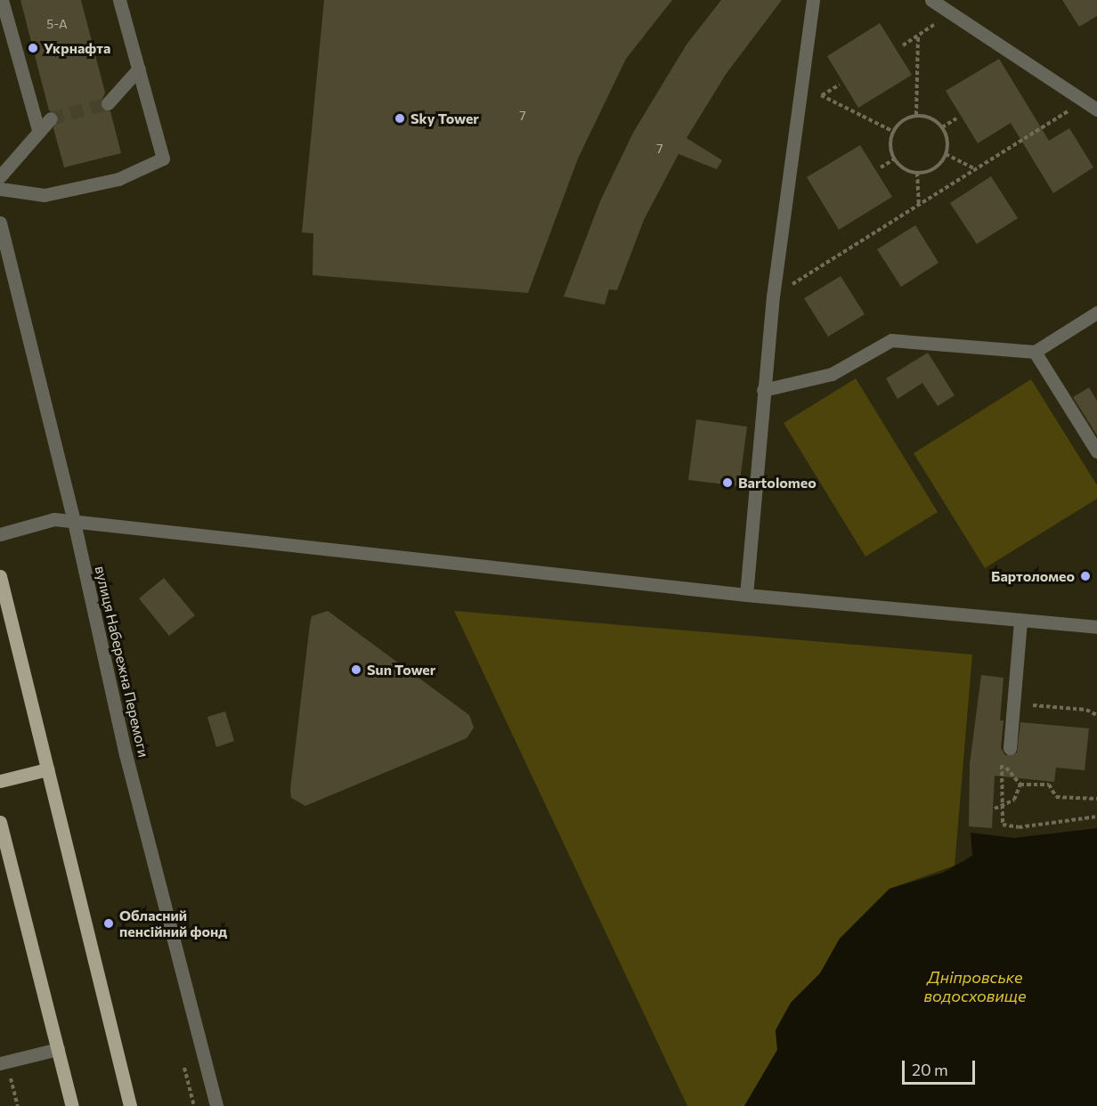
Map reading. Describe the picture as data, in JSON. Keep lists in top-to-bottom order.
{
  "streets": {
    "street": ["вулиця Набережна Перемоги"]
  },
  "water": ["Дніпровське водосховище"],
  "places": [
    "Укрнафта",
    "Sky Tower",
    "Bartolomeo",
    "Бартоломео",
    "Sun Tower",
    "Обласний пенсійний фонд"
  ],
  "house_numbers": ["5-А", "7", "7"],
  "scale_bar": "20 m"
}
